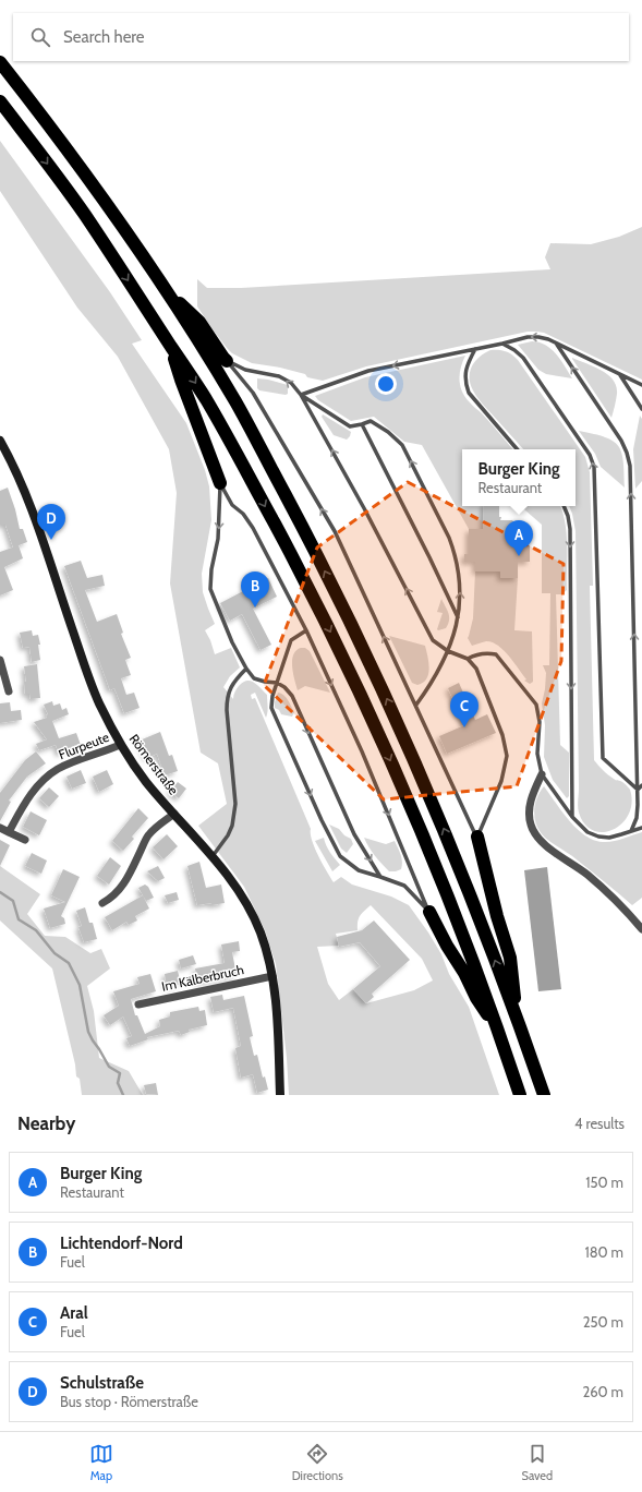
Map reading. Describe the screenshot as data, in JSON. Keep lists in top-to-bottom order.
{
  "streets": {
    "street": ["Flurpeute", "Römerstraße", "Im Kälberbruch"]
  },
  "crossings": [
    ["Flurpeute", "Römerstraße"],
    ["Römerstraße", "Im Kälberbruch"]
  ],
  "page": {
    "search": "Search here",
    "popup": ["Burger King", "Restaurant"],
    "pins": [
      "D",
      "A",
      "B",
      "C"
    ],
    "heading": ["Nearby", "4 results"],
    "list": [
      {
        "mark": "A",
        "name": "Burger King",
        "note": "Restaurant",
        "value": "150 m"
      },
      {
        "mark": "B",
        "name": "Lichtendorf-Nord",
        "note": "Fuel",
        "value": "180 m"
      },
      {
        "mark": "C",
        "name": "Aral",
        "note": "Fuel",
        "value": "250 m"
      },
      {
        "mark": "D",
        "name": "Schulstraße",
        "note": "Bus stop · Römerstraße",
        "value": "260 m"
      }
    ],
    "nav": ["Map", "Directions", "Saved"]
  }
}
